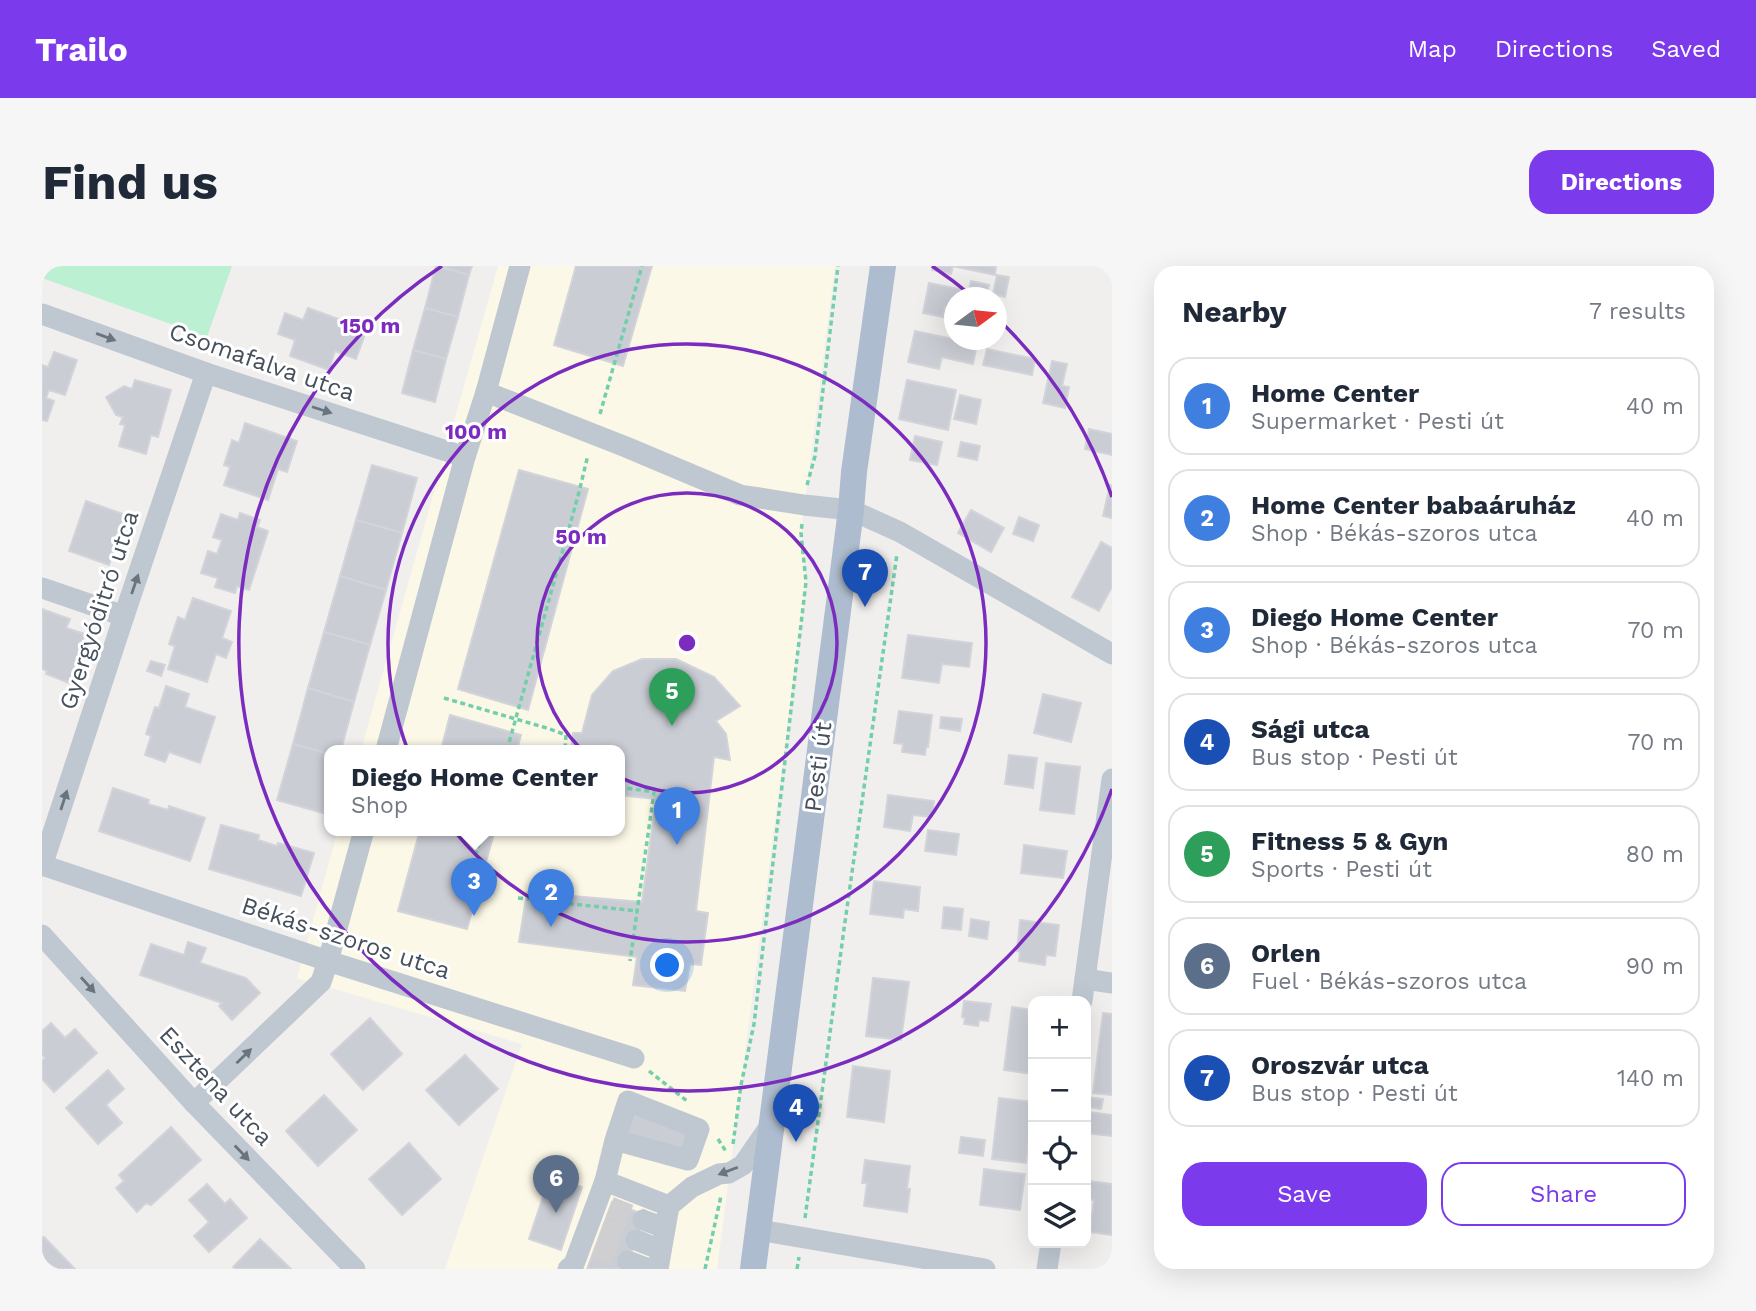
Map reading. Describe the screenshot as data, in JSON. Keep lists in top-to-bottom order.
{
  "streets": {
    "main road": ["Pesti út"],
    "street": [
      "Csomafalva utca",
      "Gyergyóditró utca",
      "Békás-szoros utca",
      "Esztena utca"
    ]
  },
  "crossings": [
    ["Csomafalva utca", "Gyergyóditró utca"],
    ["Gyergyóditró utca", "Békás-szoros utca"]
  ],
  "one_way": ["Csomafalva utca", "Gyergyóditró utca", "Esztena utca"],
  "north": "right",
  "page": {
    "header": "Trailo",
    "nav": ["Map", "Directions", "Saved"],
    "buttons": [
      "Directions",
      ["Save", "Share"]
    ],
    "title": "Find us",
    "heading": ["Nearby", "7 results"],
    "list": [
      {
        "mark": "1",
        "name": "Home Center",
        "note": "Supermarket · Pesti út",
        "value": "40 m"
      },
      {
        "mark": "2",
        "name": "Home Center babaáruház",
        "note": "Shop · Békás-szoros utca",
        "value": "40 m"
      },
      {
        "mark": "3",
        "name": "Diego Home Center",
        "note": "Shop · Békás-szoros utca",
        "value": "70 m"
      },
      {
        "mark": "4",
        "name": "Sági utca",
        "note": "Bus stop · Pesti út",
        "value": "70 m"
      },
      {
        "mark": "5",
        "name": "Fitness 5 & Gyn",
        "note": "Sports · Pesti út",
        "value": "80 m"
      },
      {
        "mark": "6",
        "name": "Orlen",
        "note": "Fuel · Békás-szoros utca",
        "value": "90 m"
      },
      {
        "mark": "7",
        "name": "Oroszvár utca",
        "note": "Bus stop · Pesti út",
        "value": "140 m"
      }
    ],
    "pins": [
      "7",
      "5",
      "1",
      "3",
      "2",
      "4",
      "6"
    ],
    "popup": ["Diego Home Center", "Shop"],
    "map_buttons": ["+", "−"]
  },
  "rings": ["150 m", "100 m", "50 m"]
}
